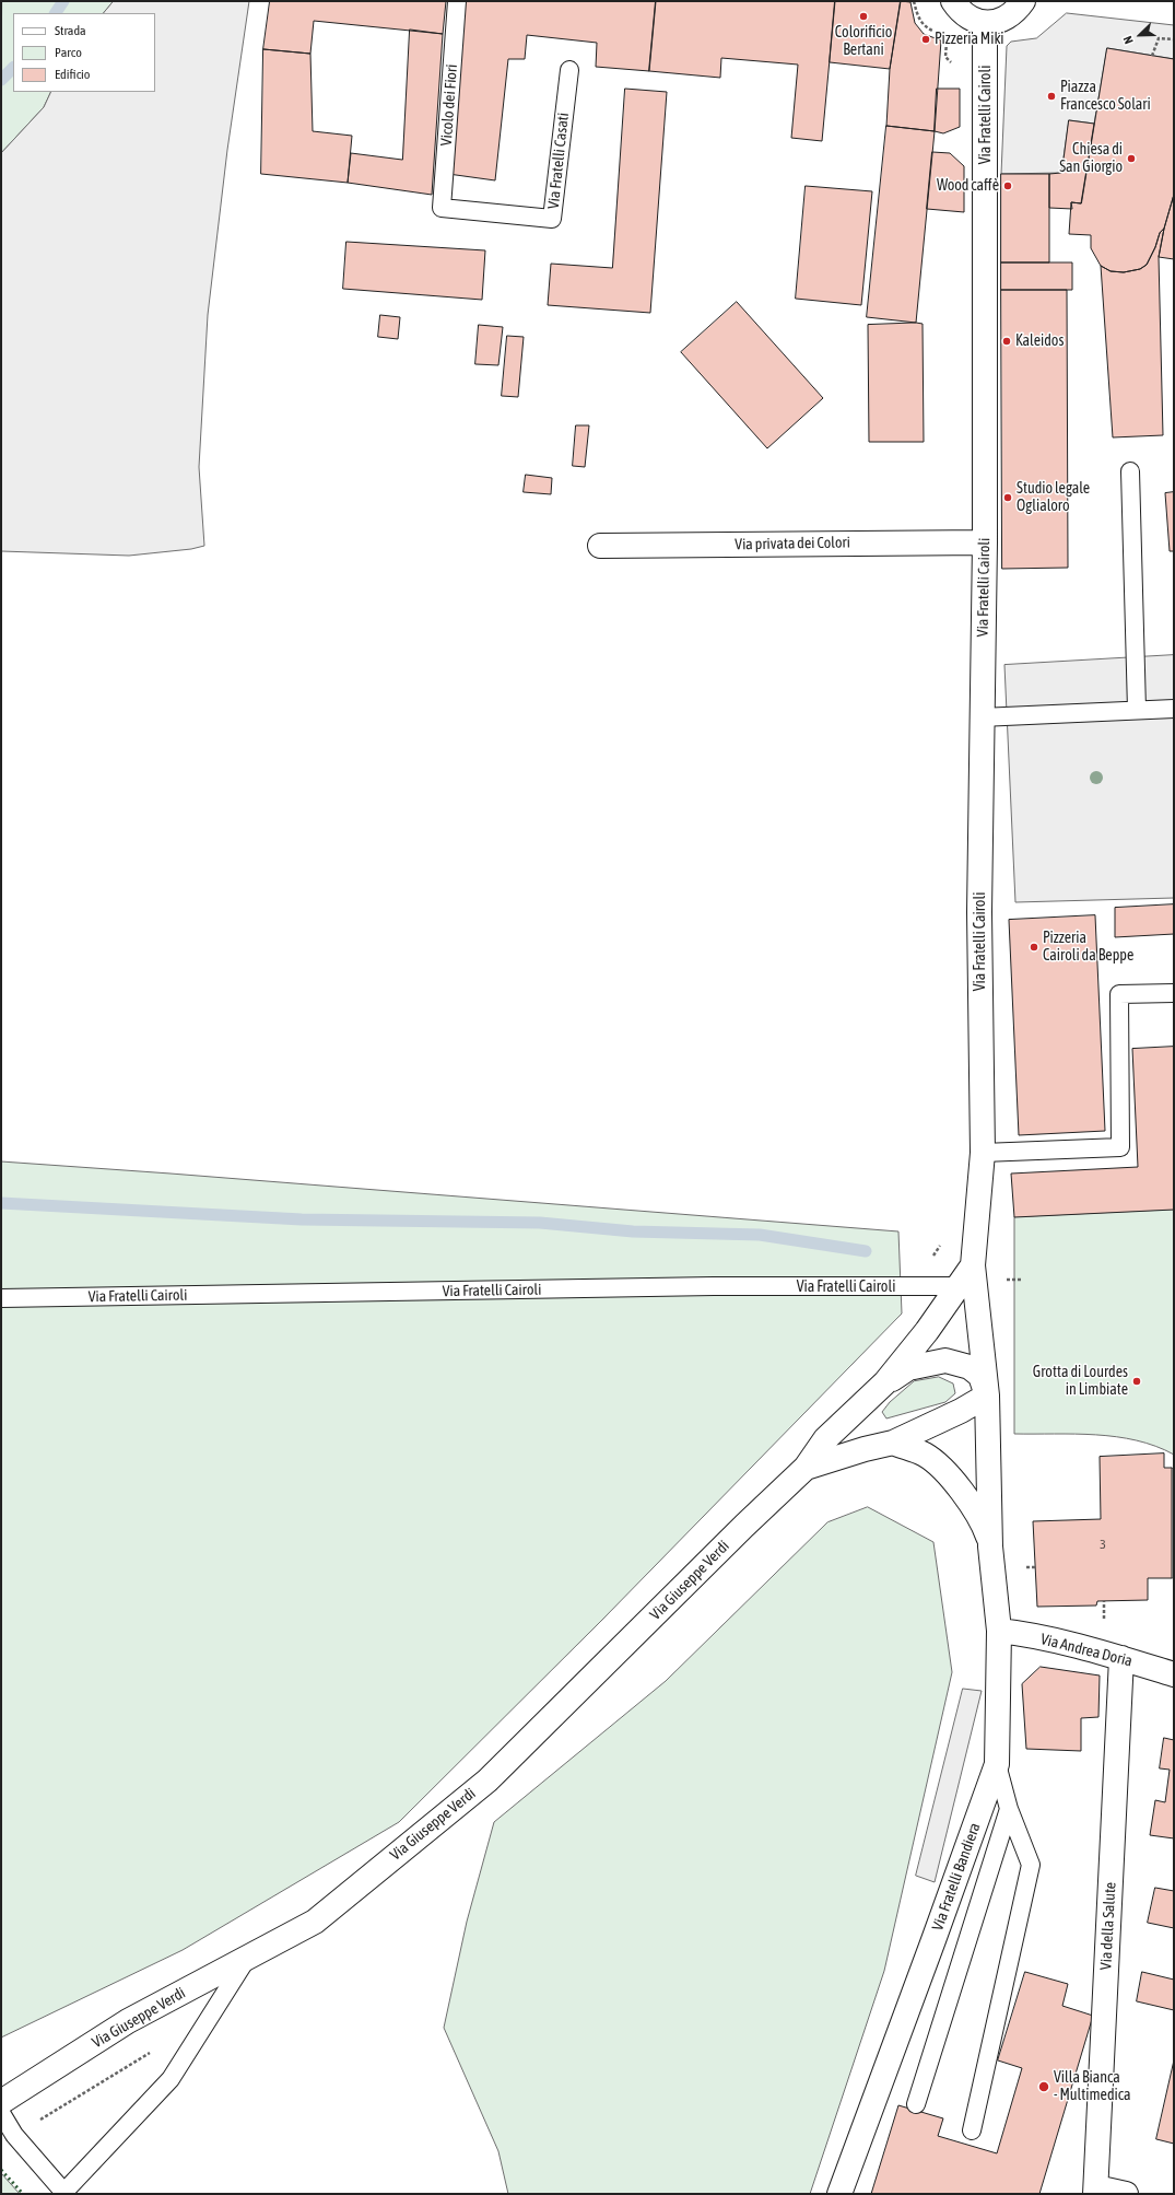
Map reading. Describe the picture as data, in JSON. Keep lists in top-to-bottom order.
{
  "streets": {
    "street": [
      "Via Fratelli Cairoli",
      "Via privata dei Colori",
      "Via Giuseppe Verdi",
      "Via Andrea Doria",
      "Via Fratelli Bandiera",
      "Via della Salute"
    ],
    "lane": ["Vicolo dei Fiori", "Via Fratelli Casati"]
  },
  "crossings": [
    ["Vicolo dei Fiori", "Via Fratelli Casati"],
    ["Via Fratelli Cairoli", "Via privata dei Colori"],
    ["Via Fratelli Cairoli", "Via Giuseppe Verdi"],
    ["Via Fratelli Cairoli", "Via Fratelli Bandiera"],
    ["Via Andrea Doria", "Via Fratelli Bandiera"],
    ["Via Andrea Doria", "Via della Salute"]
  ],
  "places": [
    "Colorificio Bertani",
    "Pizzeria Miki",
    "Piazza Francesco Solari",
    "Chiesa di San Giorgio",
    "Wood caffè",
    "Kaleidos",
    "Studio legale Oglialoro",
    "Pizzeria Cairoli da Beppe",
    "Grotta di Lourdes in Limbiate",
    "Villa Bianca - Multimedica"
  ],
  "house_numbers": ["3"],
  "legend": ["Strada", "Parco", "Edificio"],
  "north": "bottom left"
}
